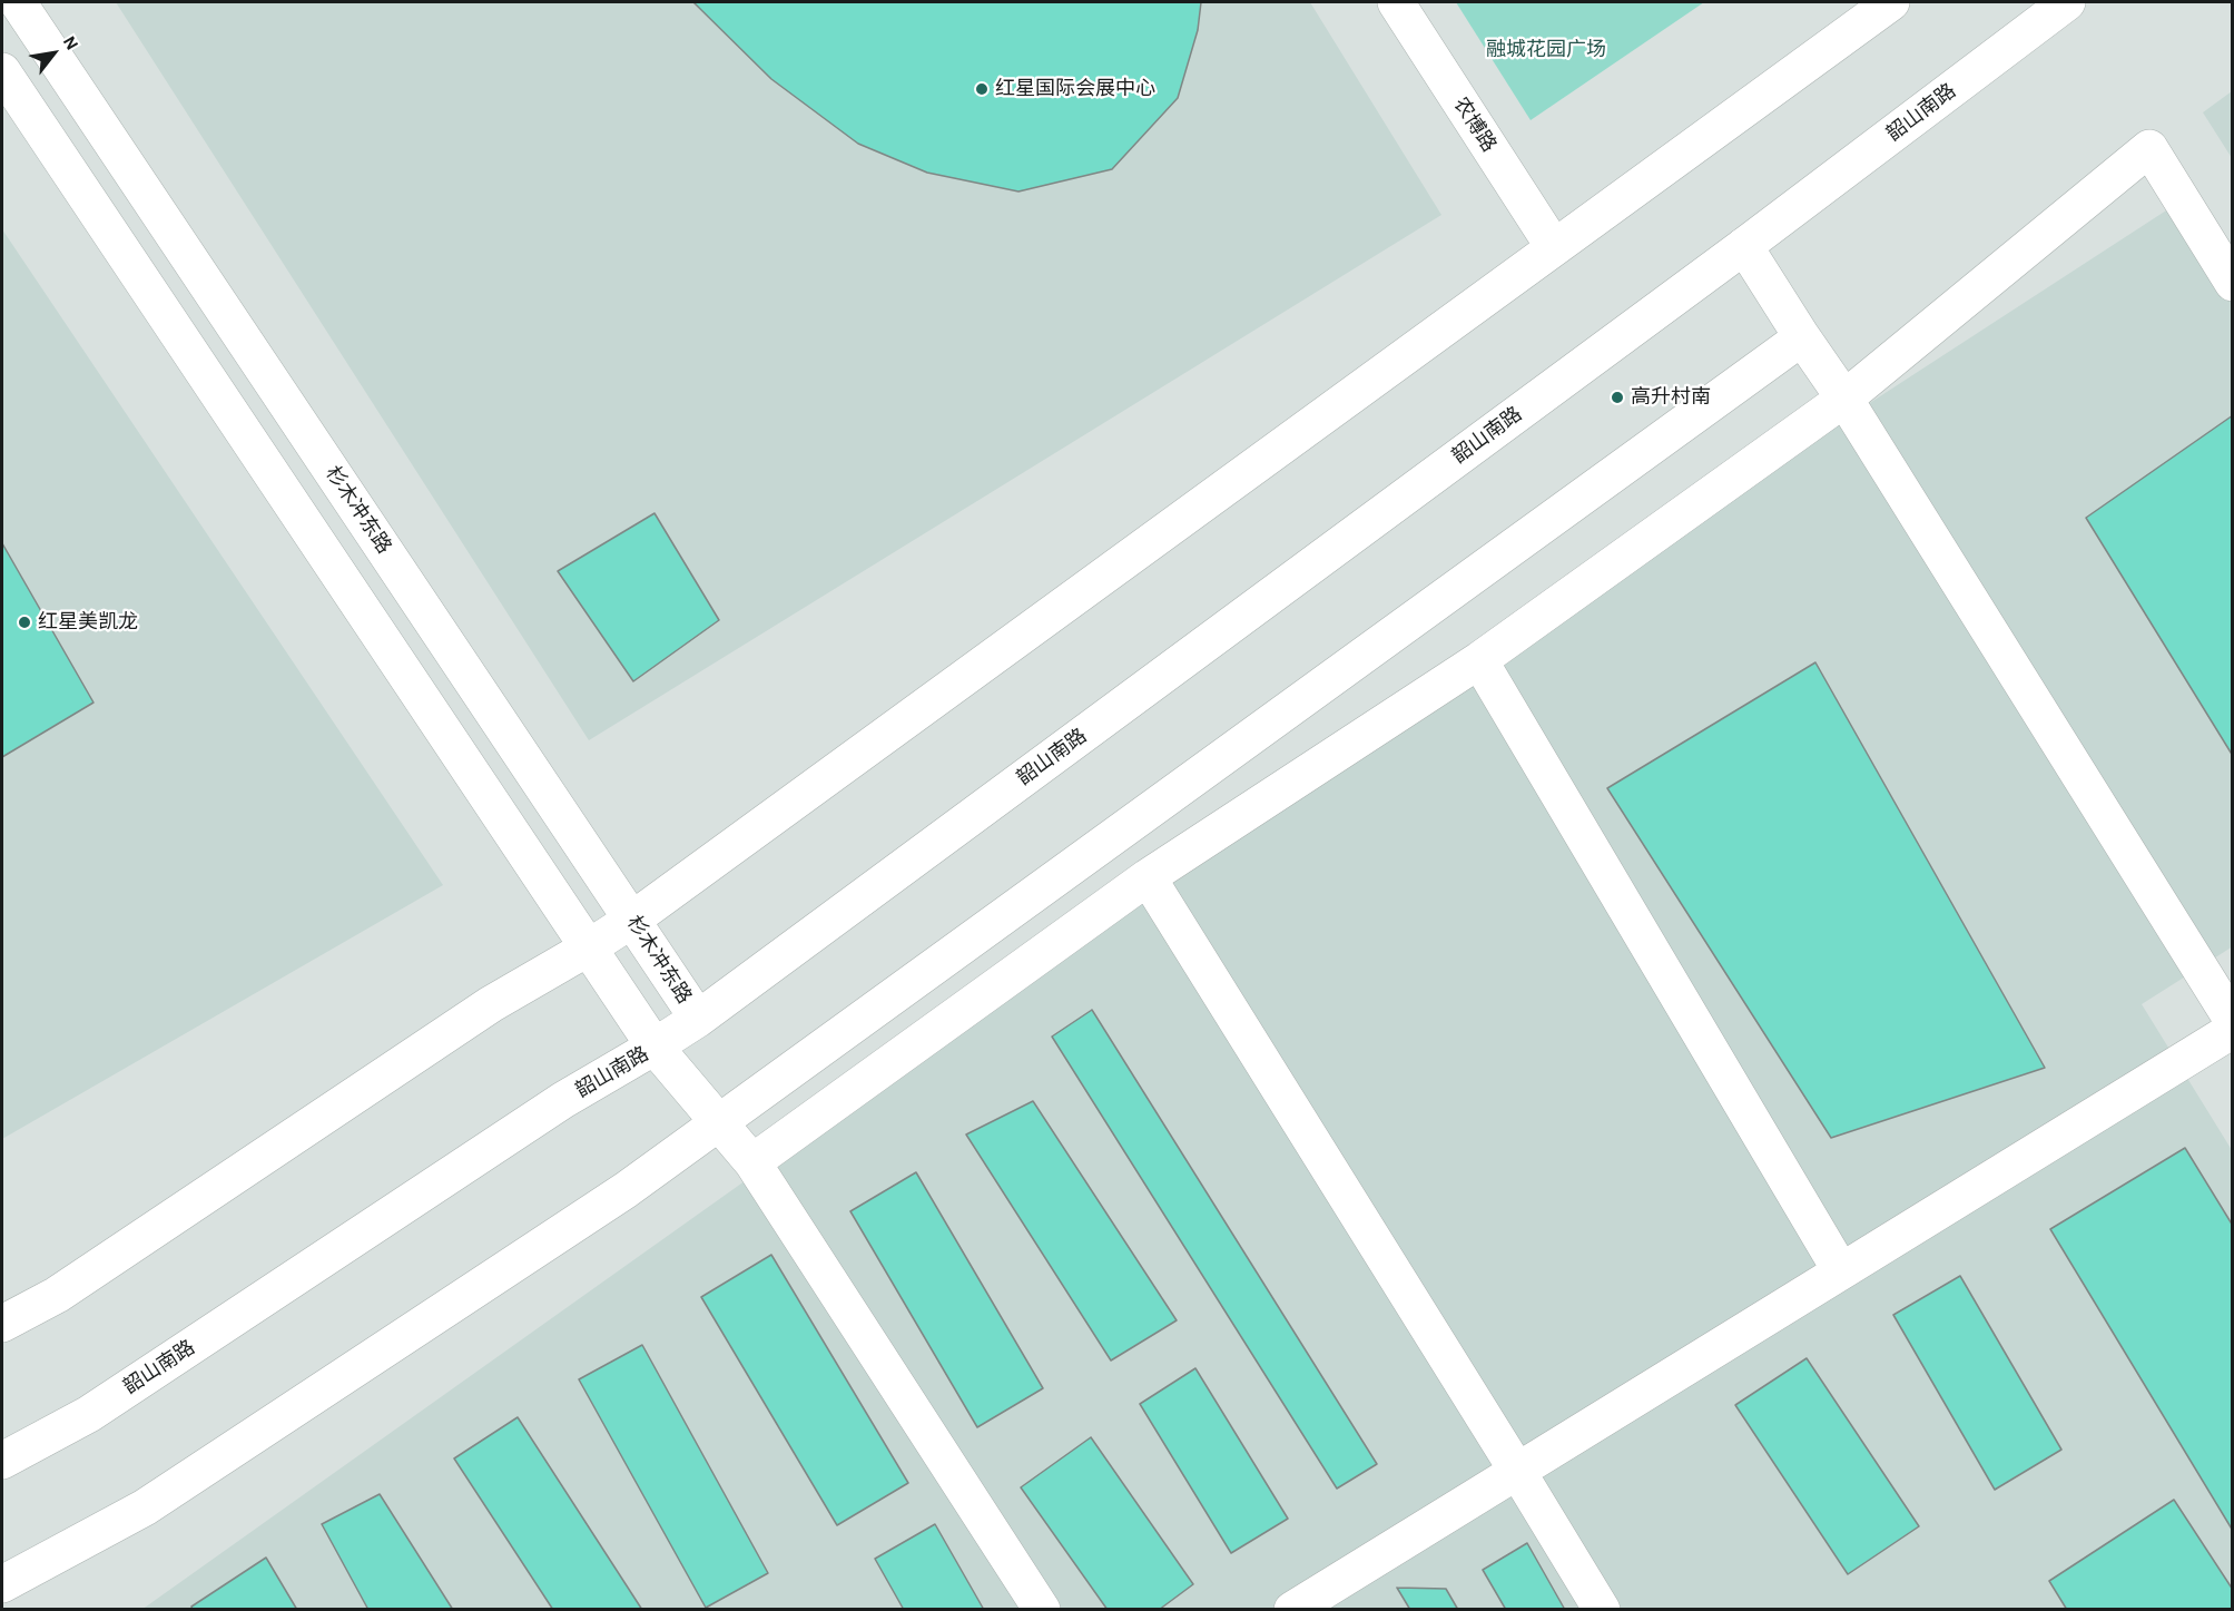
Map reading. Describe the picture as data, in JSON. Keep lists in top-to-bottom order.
{
  "streets": {
    "street": ["韶山南路", "农博路", "杉木冲东路"]
  },
  "crossings": [
    ["韶山南路", "杉木冲东路"]
  ],
  "parks": ["融城花园广场"],
  "places": ["红星国际会展中心", "高升村南", "红星美凯龙"],
  "north": "top right"
}
